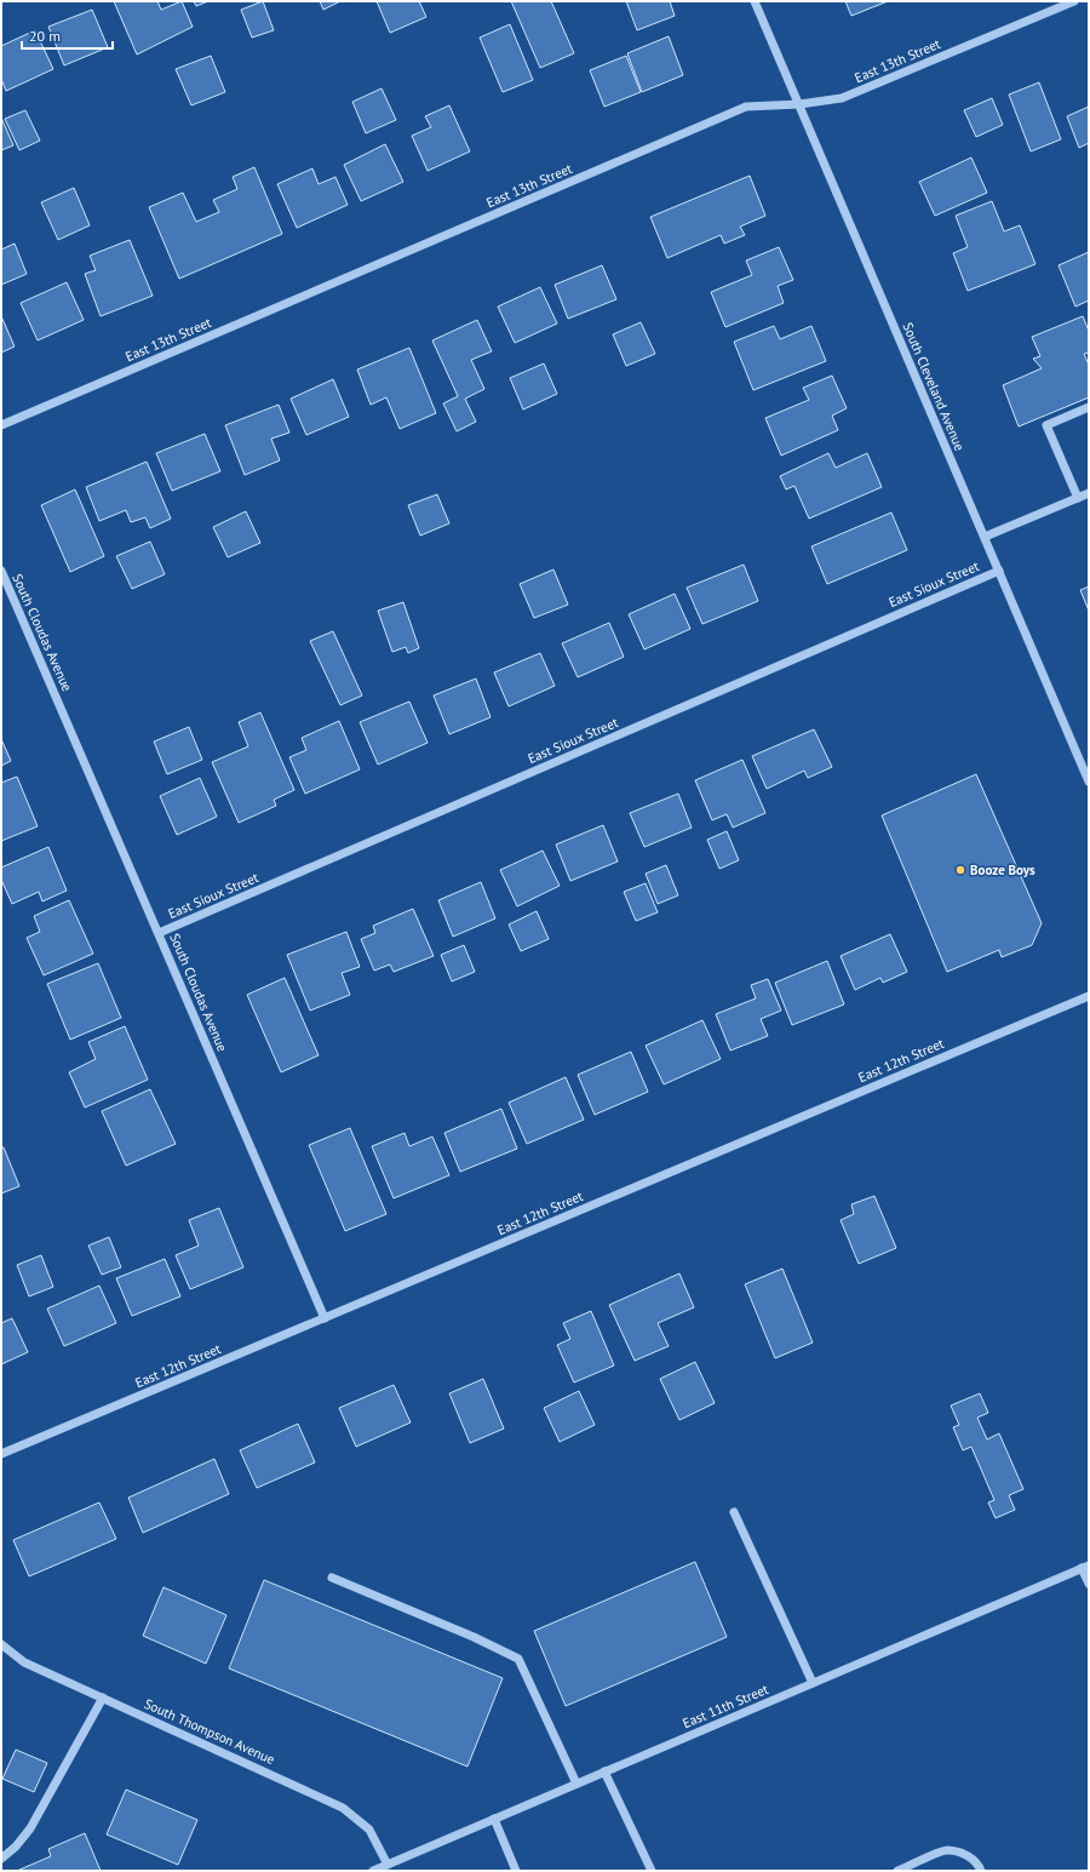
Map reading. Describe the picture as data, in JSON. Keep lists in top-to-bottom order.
{
  "streets": {
    "street": [
      "East 13th Street",
      "South Cleveland Avenue",
      "East Sioux Street",
      "South Cloudas Avenue",
      "East 12th Street",
      "East 11th Street",
      "South Thompson Avenue"
    ]
  },
  "crossings": [
    ["East 13th Street", "South Cleveland Avenue"],
    ["South Cleveland Avenue", "East Sioux Street"],
    ["East Sioux Street", "South Cloudas Avenue"],
    ["South Cloudas Avenue", "East 12th Street"],
    ["East 11th Street", "South Thompson Avenue"]
  ],
  "places": ["Booze Boys"],
  "scale_bar": "20 m"
}
